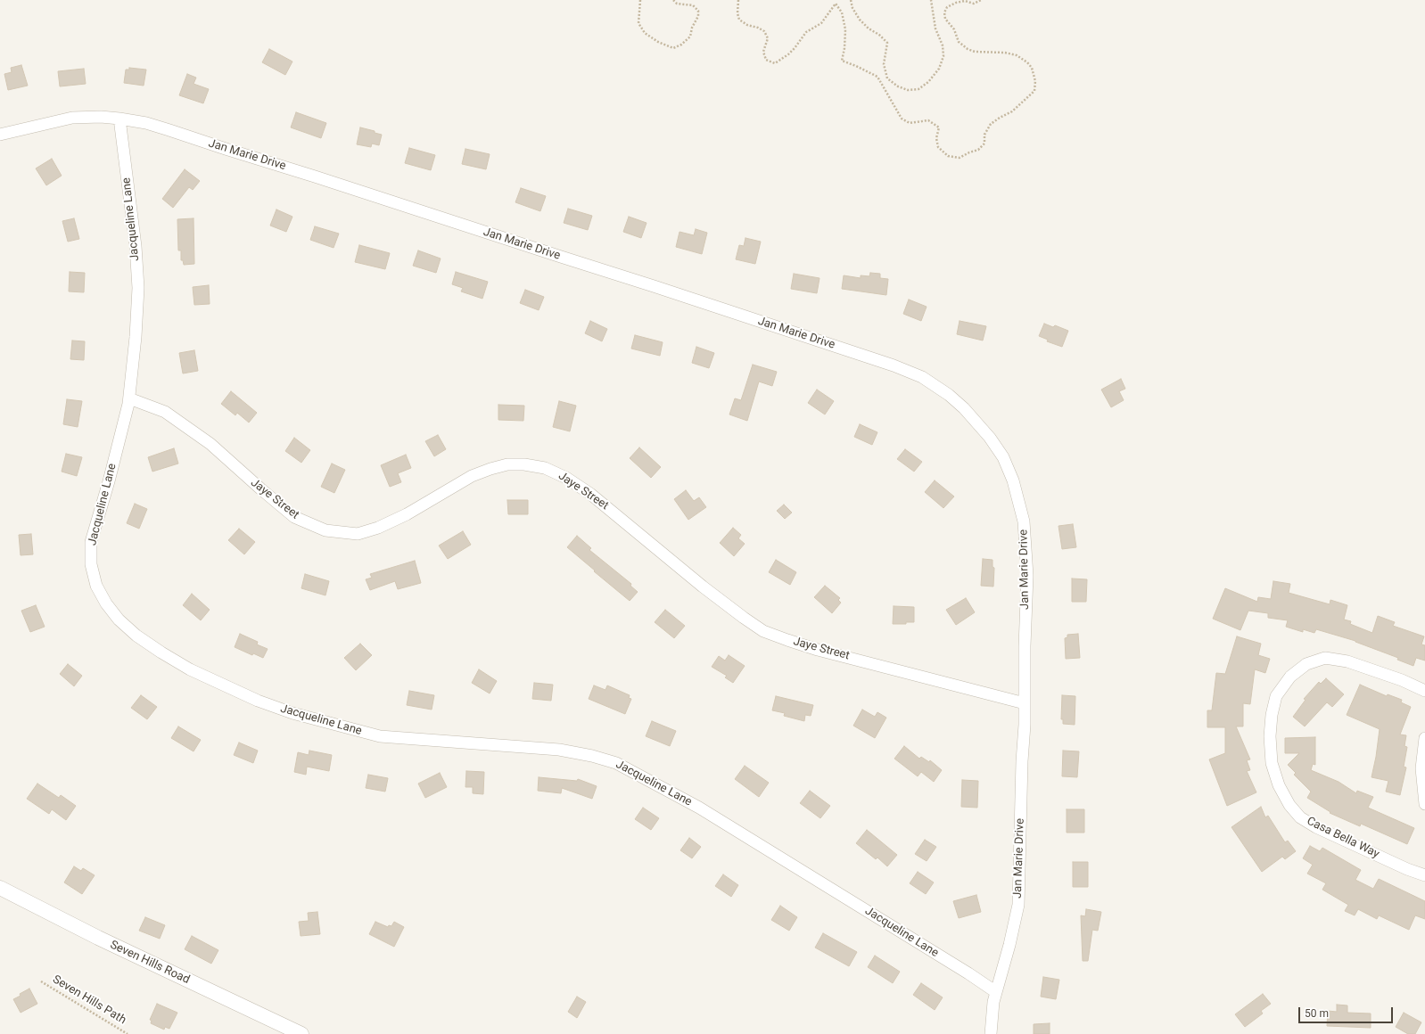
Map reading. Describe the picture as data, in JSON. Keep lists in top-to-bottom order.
{
  "streets": {
    "street": [
      "Jan Marie Drive",
      "Jacqueline Lane",
      "Jaye Street",
      "Casa Bella Way",
      "Seven Hills Road"
    ],
    "path": ["Seven Hills Path"]
  },
  "crossings": [
    ["Jan Marie Drive", "Jacqueline Lane"],
    ["Jan Marie Drive", "Jaye Street"],
    ["Jacqueline Lane", "Jaye Street"]
  ],
  "scale_bar": "50 m"
}
